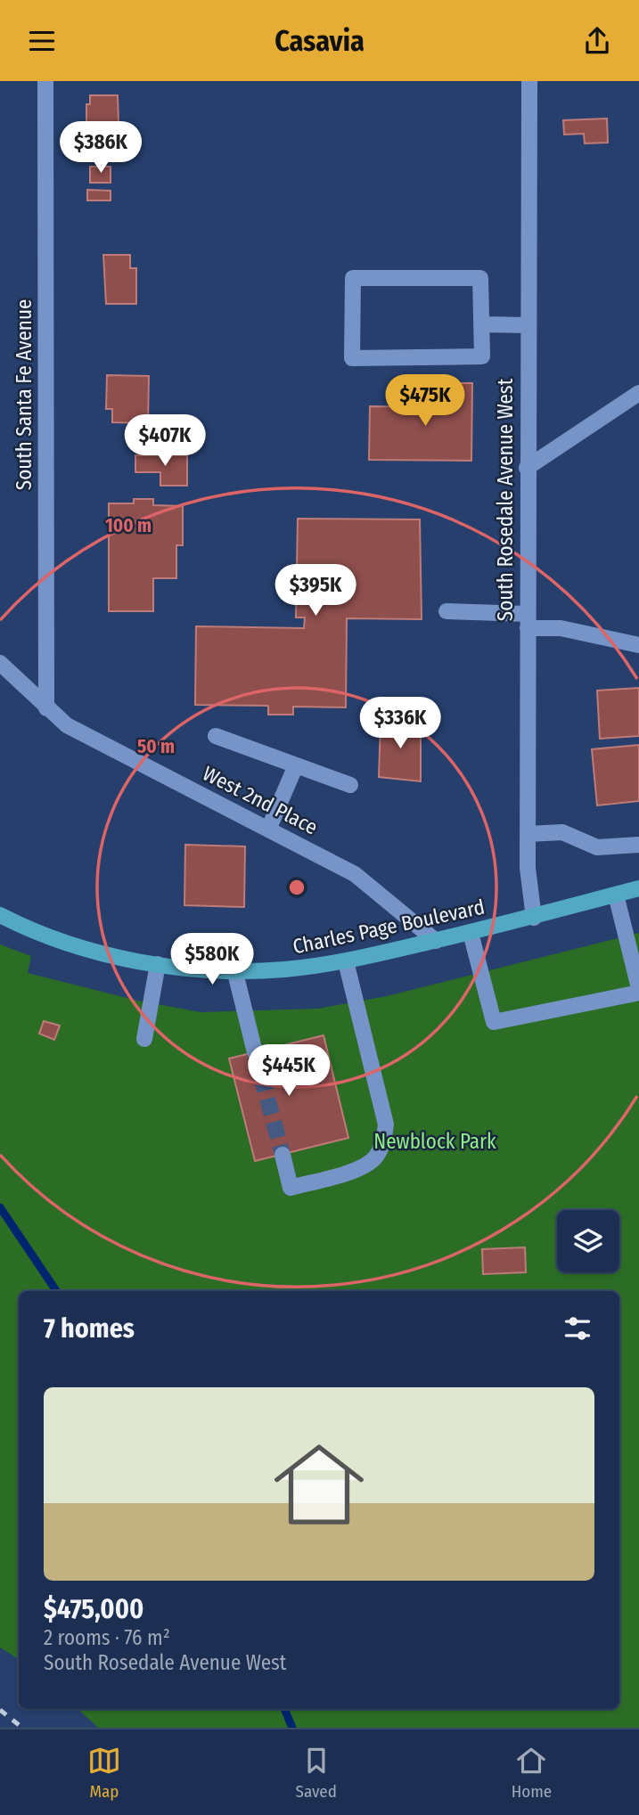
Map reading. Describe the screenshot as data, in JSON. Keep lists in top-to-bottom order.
{
  "streets": {
    "main road": ["Charles Page Boulevard"],
    "street": ["South Santa Fe Avenue", "South Rosedale Avenue West", "West 2nd Place"]
  },
  "crossings": [
    ["South Santa Fe Avenue", "West 2nd Place"],
    ["South Rosedale Avenue West", "Charles Page Boulevard"],
    ["West 2nd Place", "Charles Page Boulevard"]
  ],
  "parks": ["Newblock Park"],
  "page": {
    "header": "Casavia",
    "price": [
      "$386K",
      "$475K",
      "$407K",
      "$395K",
      "$336K",
      "$580K",
      "$445K"
    ],
    "heading": "7 homes",
    "list": [
      {
        "name": "$475,000",
        "note": "2 rooms · 76 m² · South Rosedale Avenue West"
      }
    ],
    "tabs": ["Map", "Saved", "Home"]
  },
  "rings": ["100 m", "50 m"]
}
